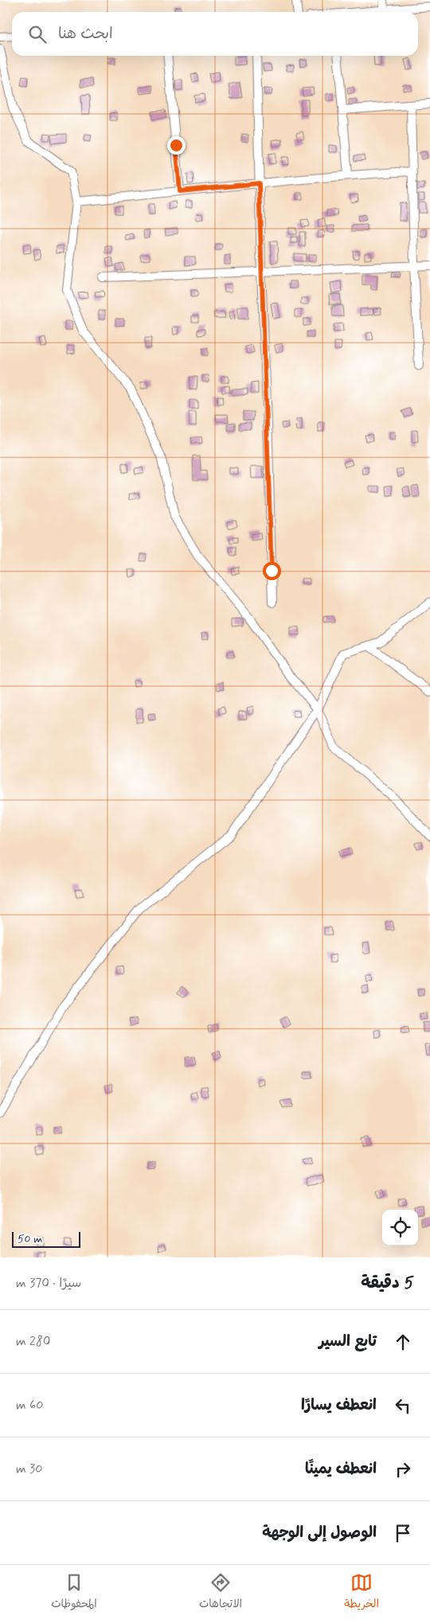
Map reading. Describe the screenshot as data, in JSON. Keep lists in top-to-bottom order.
{
  "scale_bar": "50 m",
  "page": {
    "search": "ابحث هنا",
    "scale": "50 m",
    "heading": ["5 دقيقة", "سيرًا · 370 m"],
    "list": [
      ["تابع السير", "280 m"],
      ["انعطف يسارًا", "60 m"],
      ["انعطف يمينًا", "30 m"],
      "الوصول إلى الوجهة"
    ],
    "nav": ["الخريطة", "الاتجاهات", "المحفوظات"]
  }
}
